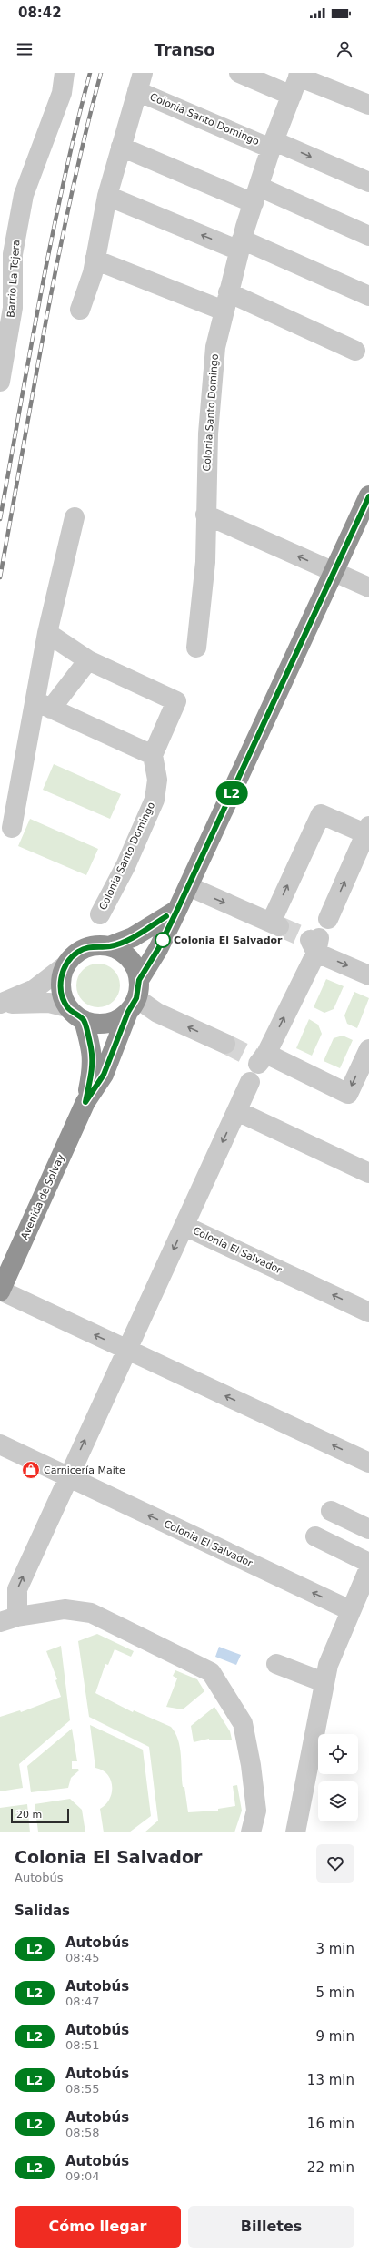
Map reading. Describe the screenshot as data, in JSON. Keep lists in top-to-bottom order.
{
  "streets": {
    "highway": ["Avenida de Solvay"],
    "street": ["Colonia Santo Domingo", "Barrio La Tejera", "Colonia El Salvador"]
  },
  "places": {
    "other": ["Colonia El Salvador"],
    "shop": ["Carnicería Maite"]
  },
  "lines": ["bus line L2"],
  "scale_bar": "20 m",
  "page": {
    "status": "08:42",
    "header": "Transo",
    "on_map": "L2",
    "scale": "20 m",
    "heading": [
      ["Colonia El Salvador", "Autobús"],
      "Salidas"
    ],
    "list": [
      {
        "mark": "L2",
        "name": "Autobús",
        "note": "08:45",
        "value": "3 min"
      },
      {
        "mark": "L2",
        "name": "Autobús",
        "note": "08:47",
        "value": "5 min"
      },
      {
        "mark": "L2",
        "name": "Autobús",
        "note": "08:51",
        "value": "9 min"
      },
      {
        "mark": "L2",
        "name": "Autobús",
        "note": "08:55",
        "value": "13 min"
      },
      {
        "mark": "L2",
        "name": "Autobús",
        "note": "08:58",
        "value": "16 min"
      },
      {
        "mark": "L2",
        "name": "Autobús",
        "note": "09:04",
        "value": "22 min"
      }
    ],
    "buttons": ["Cómo llegar", "Billetes"]
  }
}
